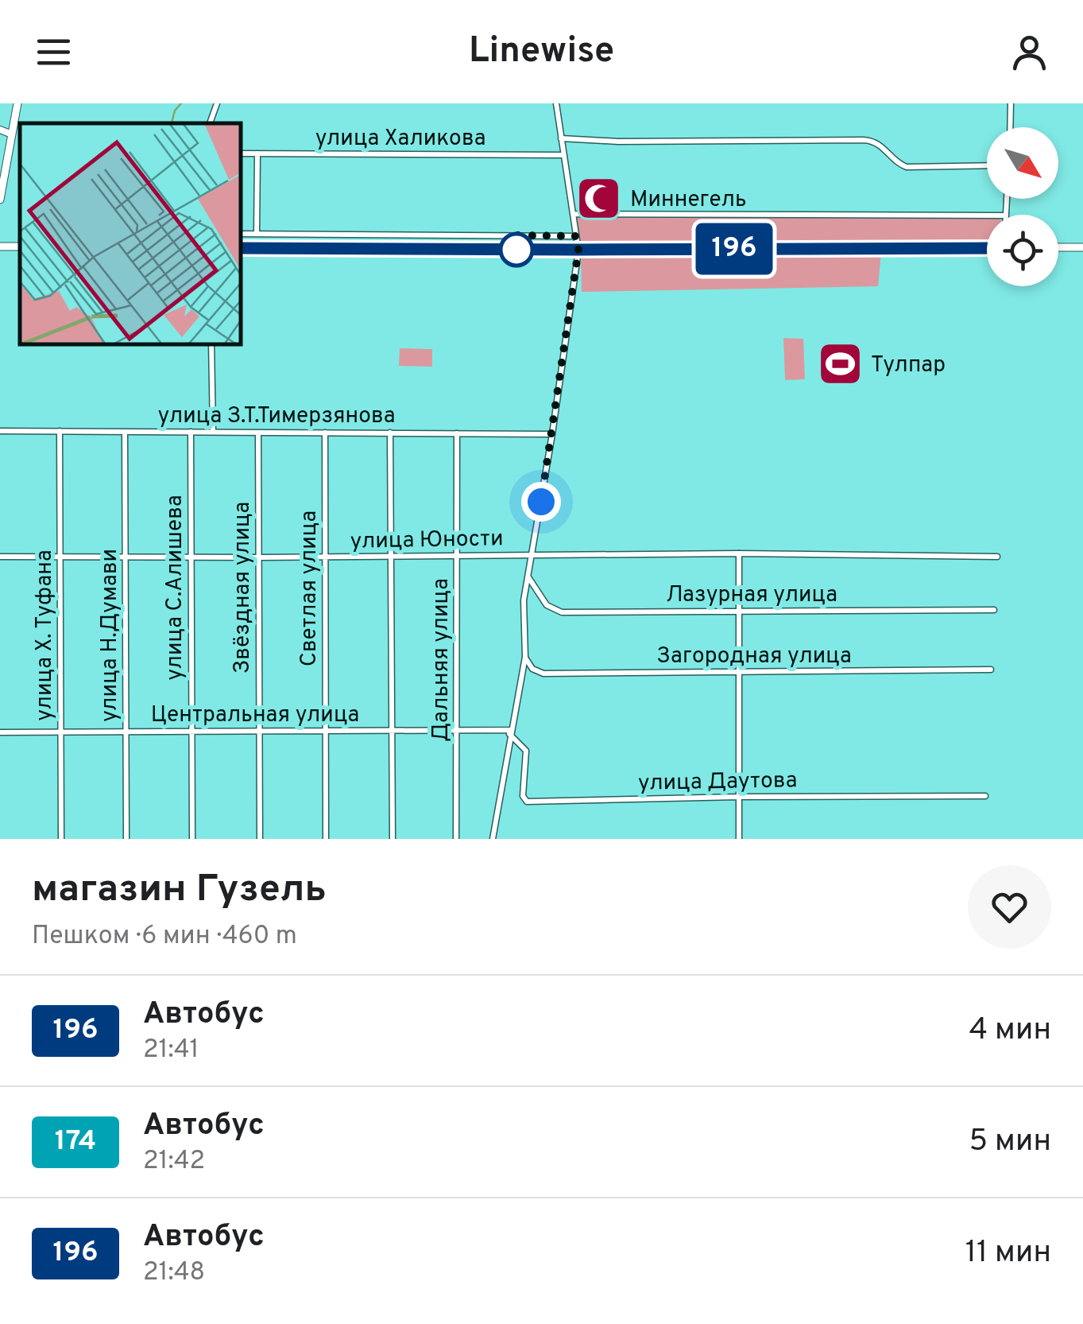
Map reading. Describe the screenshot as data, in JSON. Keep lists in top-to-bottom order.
{
  "streets": {
    "street": [
      "улица Халикова",
      "улица З.Т.Тимерзянова",
      "улица Юности",
      "улица С.Алишева",
      "Звёздная улица",
      "Светлая улица",
      "Лазурная улица",
      "улица Х. Туфана",
      "улица Н.Думави",
      "Загородная улица",
      "Дальняя улица",
      "Центральная улица",
      "улица Даутова"
    ]
  },
  "crossings": [
    ["улица З.Т.Тимерзянова", "улица С.Алишева"],
    ["улица З.Т.Тимерзянова", "Звёздная улица"],
    ["улица З.Т.Тимерзянова", "Светлая улица"],
    ["улица З.Т.Тимерзянова", "улица Х. Туфана"],
    ["улица З.Т.Тимерзянова", "улица Н.Думави"],
    ["улица З.Т.Тимерзянова", "Дальняя улица"],
    ["улица Юности", "улица С.Алишева"],
    ["улица Юности", "Звёздная улица"],
    ["улица Юности", "Светлая улица"],
    ["улица Юности", "улица Х. Туфана"],
    ["улица Юности", "улица Н.Думави"],
    ["улица Юности", "Дальняя улица"],
    ["улица С.Алишева", "Центральная улица"],
    ["Звёздная улица", "Центральная улица"],
    ["Светлая улица", "Центральная улица"],
    ["улица Х. Туфана", "Центральная улица"],
    ["улица Н.Думави", "Центральная улица"],
    ["Дальняя улица", "Центральная улица"],
    ["Центральная улица", "улица Даутова"]
  ],
  "places": {
    "mosque": ["Миннегель"],
    "sports": ["Тулпар"]
  },
  "lines": ["bus line 196"],
  "north": "bottom right",
  "page": {
    "header": "Linewise",
    "on_map": "196",
    "heading": ["магазин Гузель", "Пешком · 6 мин · 460 m"],
    "list": [
      {
        "mark": "196",
        "name": "Автобус",
        "note": "21:41",
        "value": "4 мин"
      },
      {
        "mark": "174",
        "name": "Автобус",
        "note": "21:42",
        "value": "5 мин"
      },
      {
        "mark": "196",
        "name": "Автобус",
        "note": "21:48",
        "value": "11 мин"
      }
    ]
  }
}
